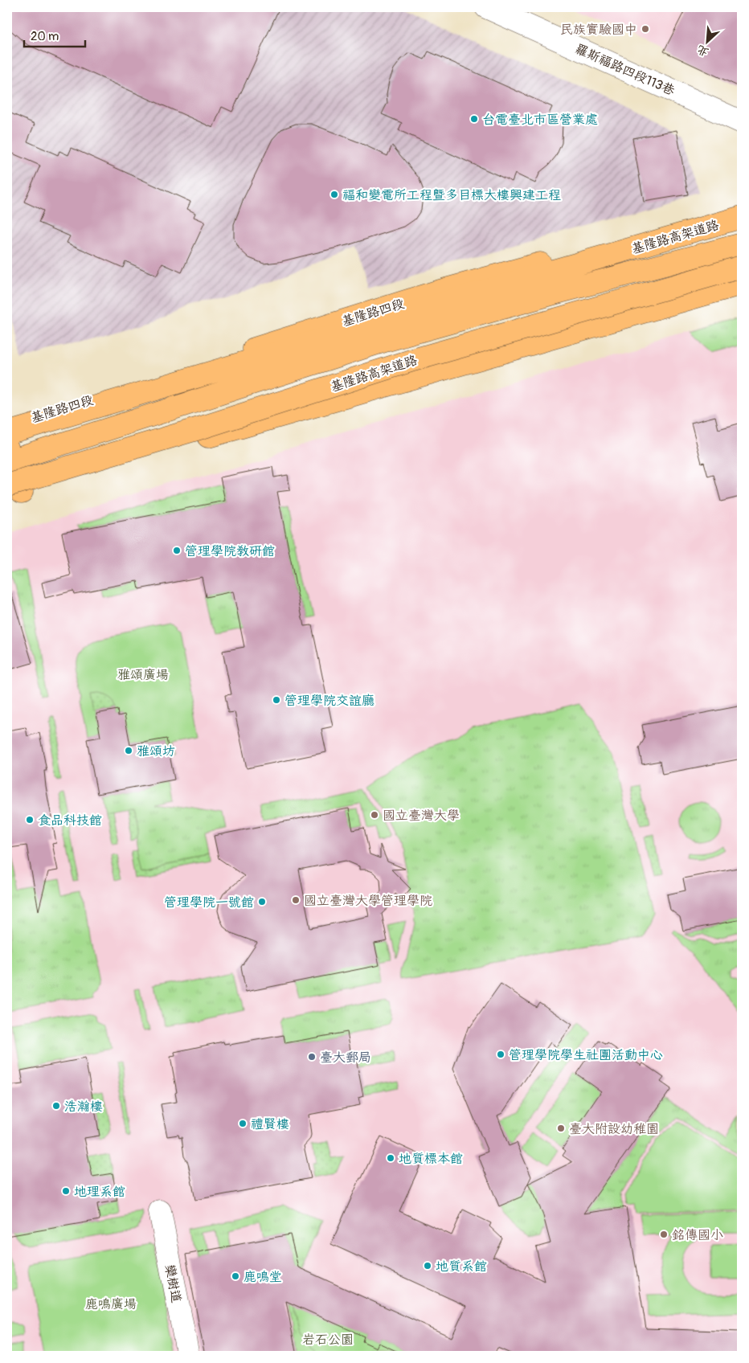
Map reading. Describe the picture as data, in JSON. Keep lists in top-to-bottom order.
{
  "streets": {
    "main road": ["基隆路高架道路", "基隆路四段"],
    "street": ["羅斯福路四段113巷", "欒樹道"]
  },
  "parks": ["雅頌廣場", "鹿鳴廣場", "岩石公園"],
  "places": [
    "民族實驗國中",
    "台電臺北市區營業處",
    "福和變電所工程暨多目標大樓興建工程",
    "管理學院教研館",
    "管理學院交誼廳",
    "雅頌坊",
    "國立臺灣大學",
    "食品科技館",
    "國立臺灣大學管理學院",
    "管理學院一號館",
    "管理學院學生社團活動中心",
    "臺大郵局",
    "浩瀚樓",
    "禮賢樓",
    "臺大附設幼稚園",
    "地質標本館",
    "地理系館",
    "銘傳國小",
    "地質系館",
    "鹿鳴堂"
  ],
  "scale_bar": "20 m",
  "north": "bottom left"
}
